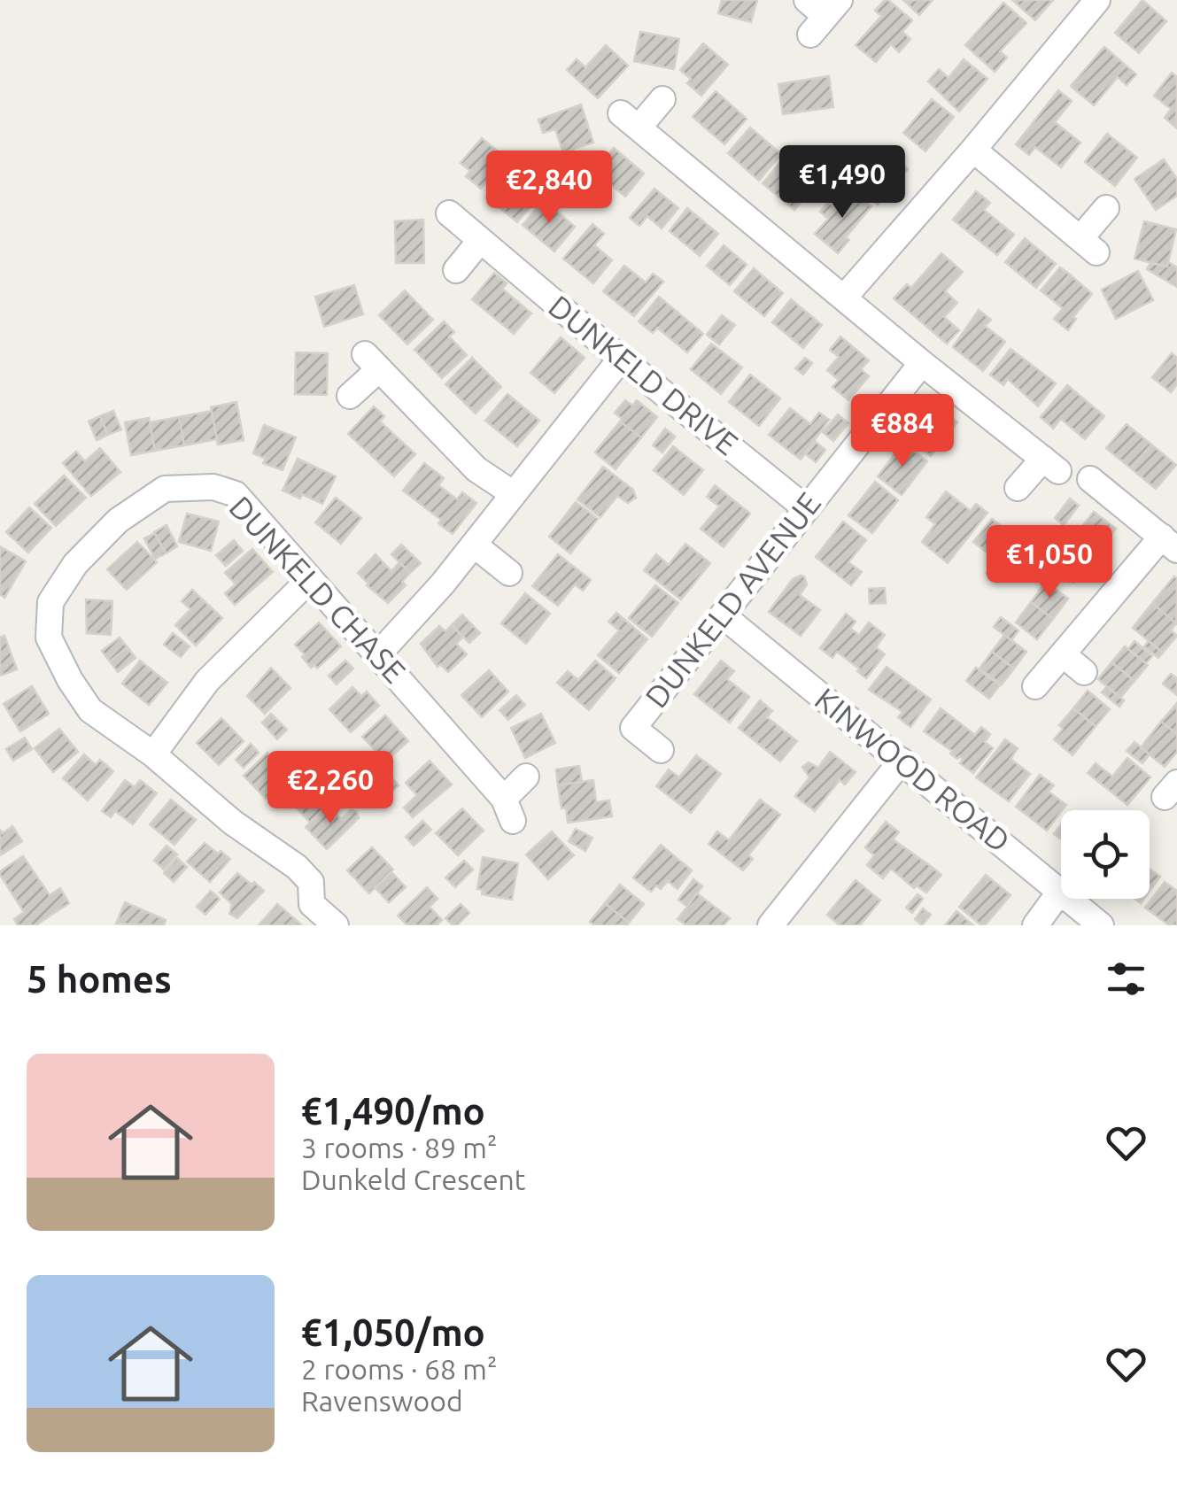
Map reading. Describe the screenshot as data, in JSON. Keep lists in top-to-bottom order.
{
  "streets": {
    "street": [
      "DUNKELD DRIVE",
      "DUNKELD CHASE",
      "DUNKELD AVENUE",
      "KINWOOD ROAD"
    ]
  },
  "crossings": [
    ["DUNKELD DRIVE", "DUNKELD AVENUE"],
    ["DUNKELD AVENUE", "KINWOOD ROAD"]
  ],
  "page": {
    "price": [
      "€1,490",
      "€2,840",
      "€884",
      "€1,050",
      "€2,260"
    ],
    "heading": "5 homes",
    "list": [
      {
        "name": "€1,490/mo",
        "note": "3 rooms · 89 m² · Dunkeld Crescent"
      },
      {
        "name": "€1,050/mo",
        "note": "2 rooms · 68 m² · Ravenswood"
      }
    ]
  }
}
